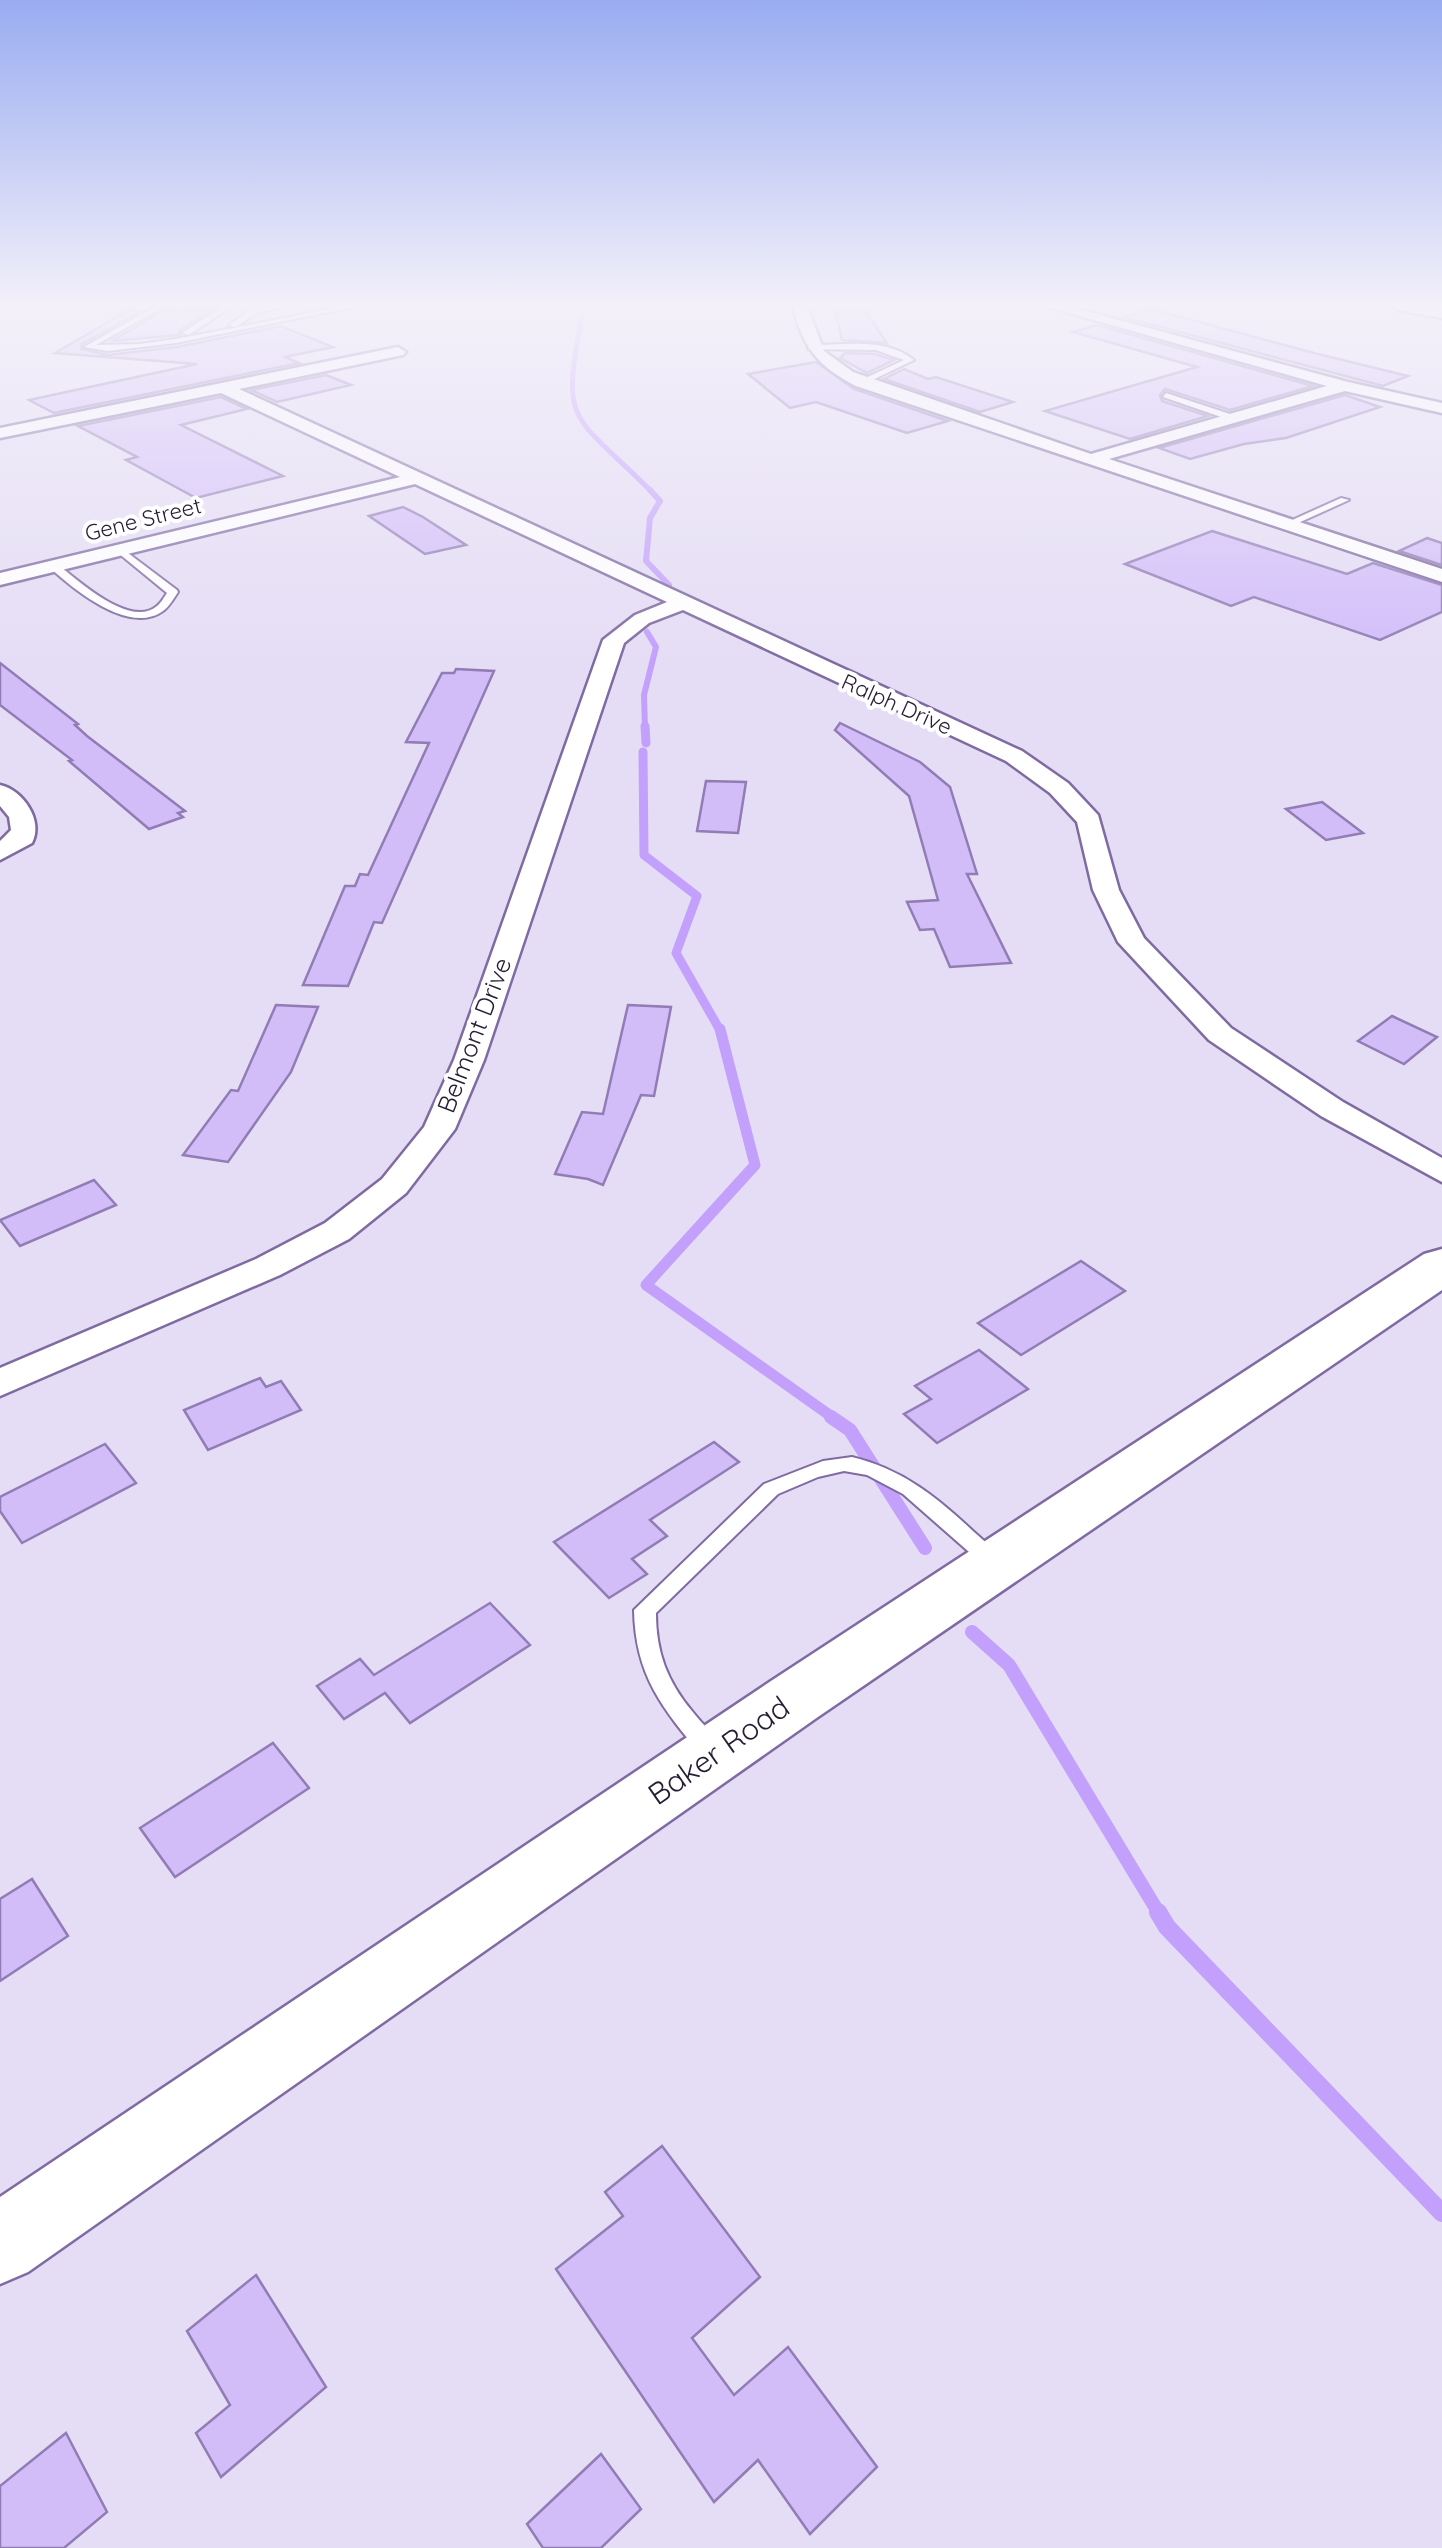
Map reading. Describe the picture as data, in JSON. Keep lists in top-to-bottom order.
{
  "streets": {
    "street": [
      "Gene Street",
      "Ralph Drive",
      "Belmont Drive",
      "Baker Road"
    ]
  },
  "crossings": [
    ["Gene Street", "Ralph Drive"],
    ["Ralph Drive", "Belmont Drive"]
  ]
}
